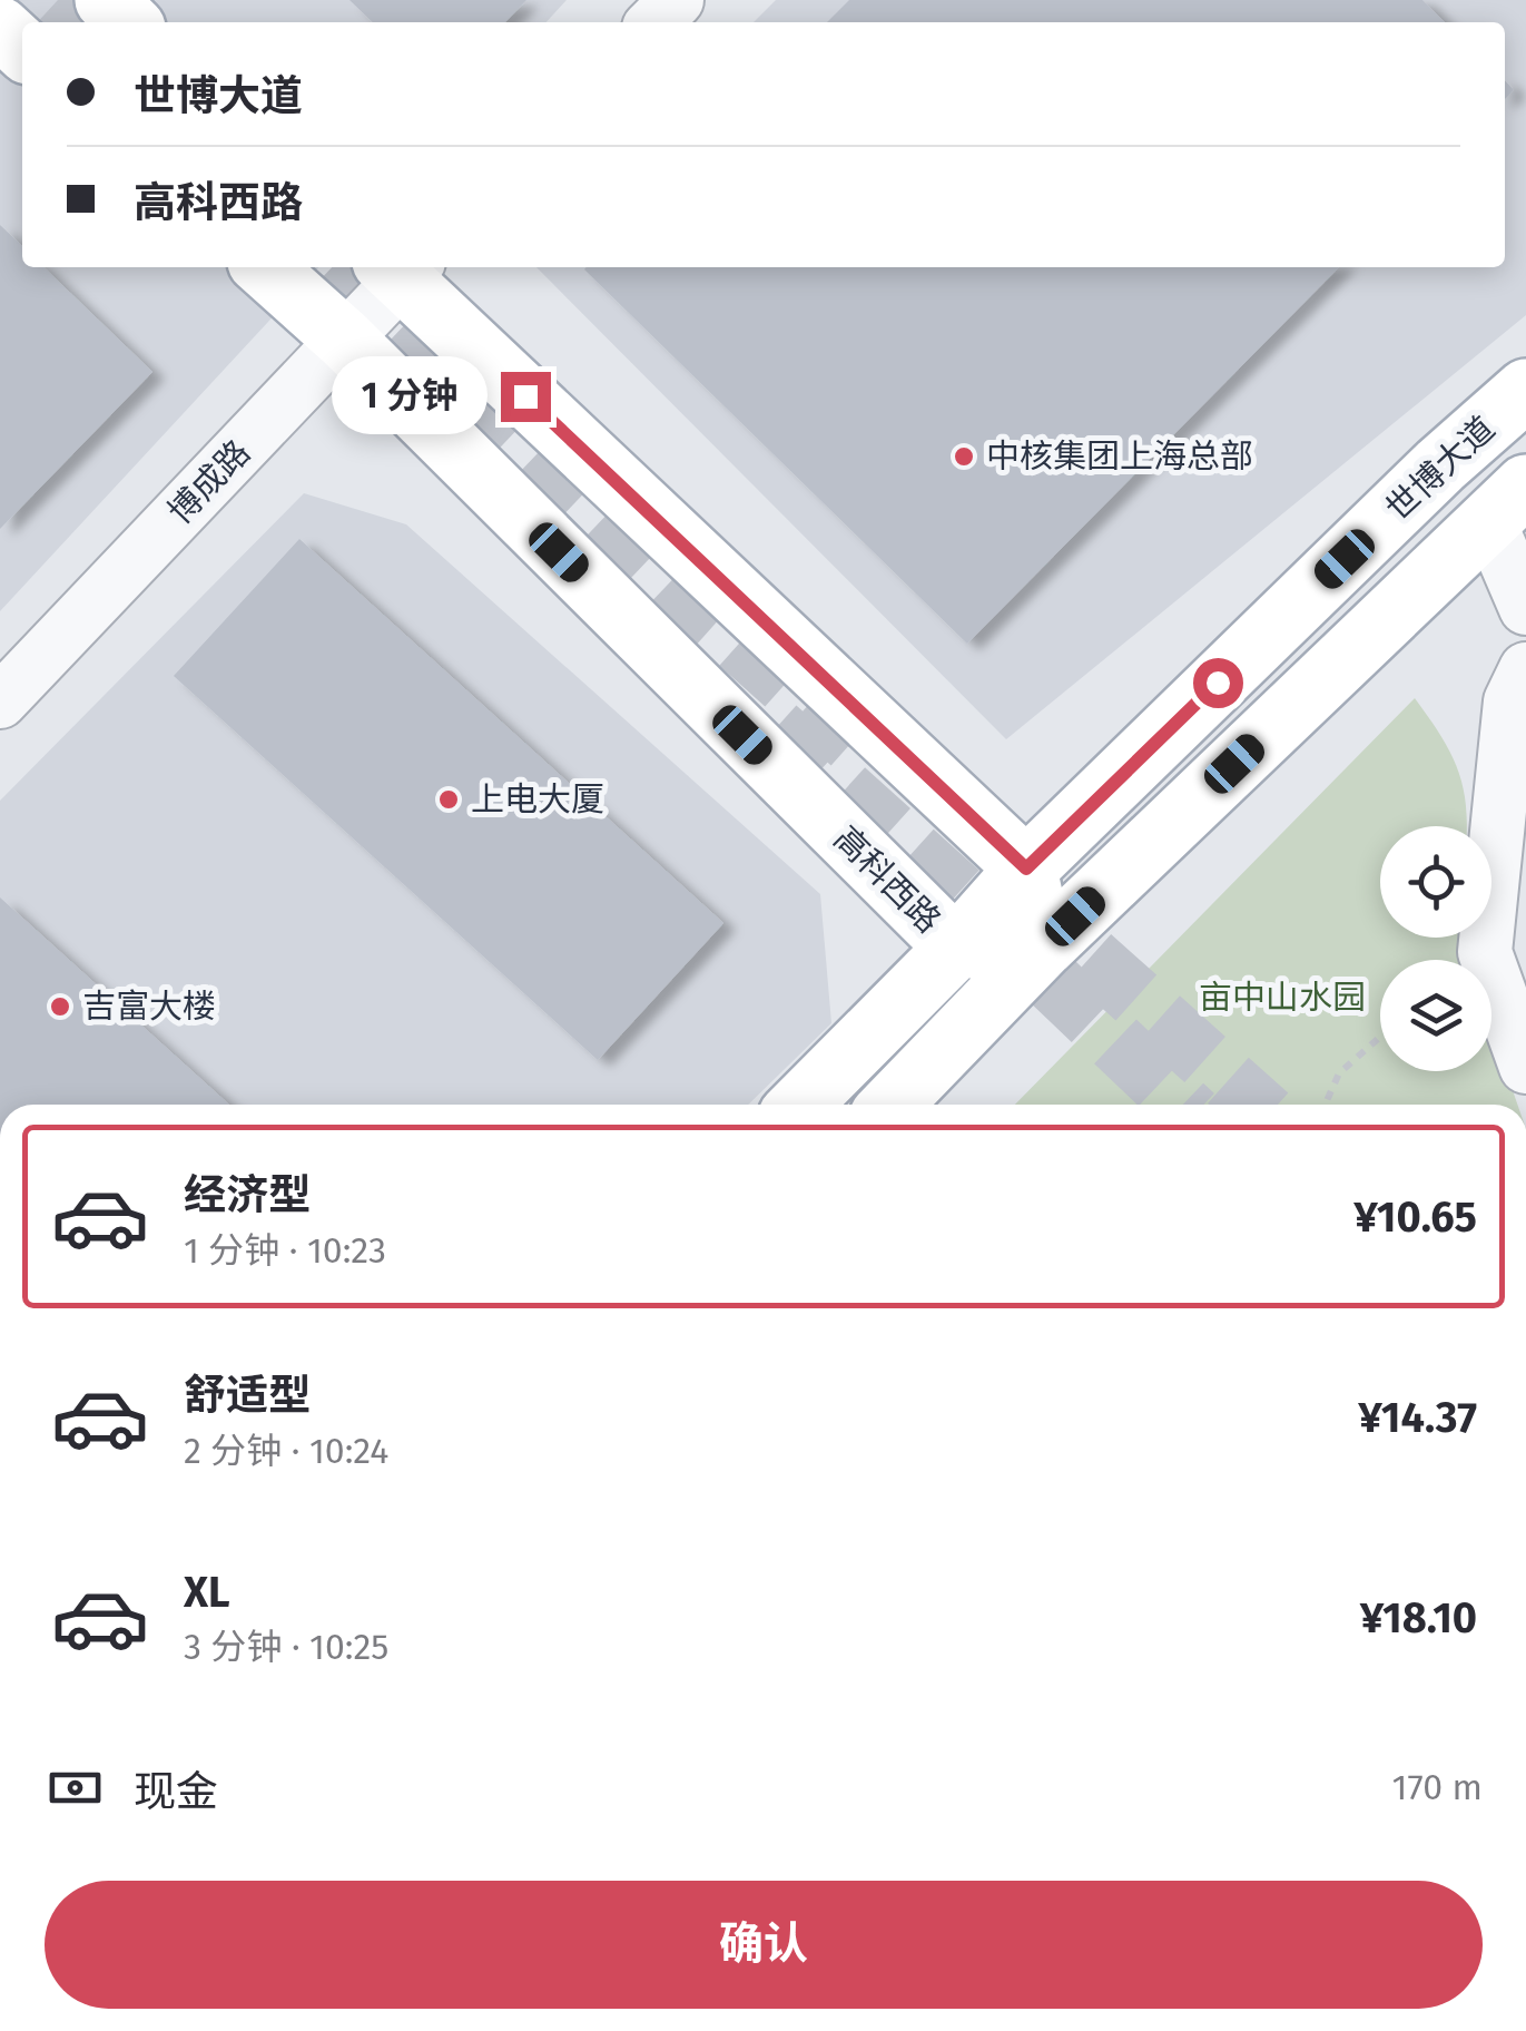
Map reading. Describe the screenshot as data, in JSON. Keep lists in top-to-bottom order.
{
  "streets": {
    "main road": ["世博大道", "高科西路"],
    "street": ["博成路"]
  },
  "crossings": [
    ["世博大道", "高科西路"],
    ["博成路", "高科西路"]
  ],
  "parks": ["亩中山水园"],
  "places": ["中核集团上海总部", "上电大厦", "吉富大楼"],
  "page": {
    "banner": ["世博大道", "高科西路"],
    "bubble": "1 分钟",
    "list": [
      {
        "name": "经济型",
        "note": "1 分钟 · 10:23",
        "value": "¥10.65"
      },
      {
        "name": "舒适型",
        "note": "2 分钟 · 10:24",
        "value": "¥14.37"
      },
      {
        "name": "XL",
        "note": "3 分钟 · 10:25",
        "value": "¥18.10"
      }
    ],
    "pay": ["现金", "170 m"],
    "buttons": "确认"
  }
}
